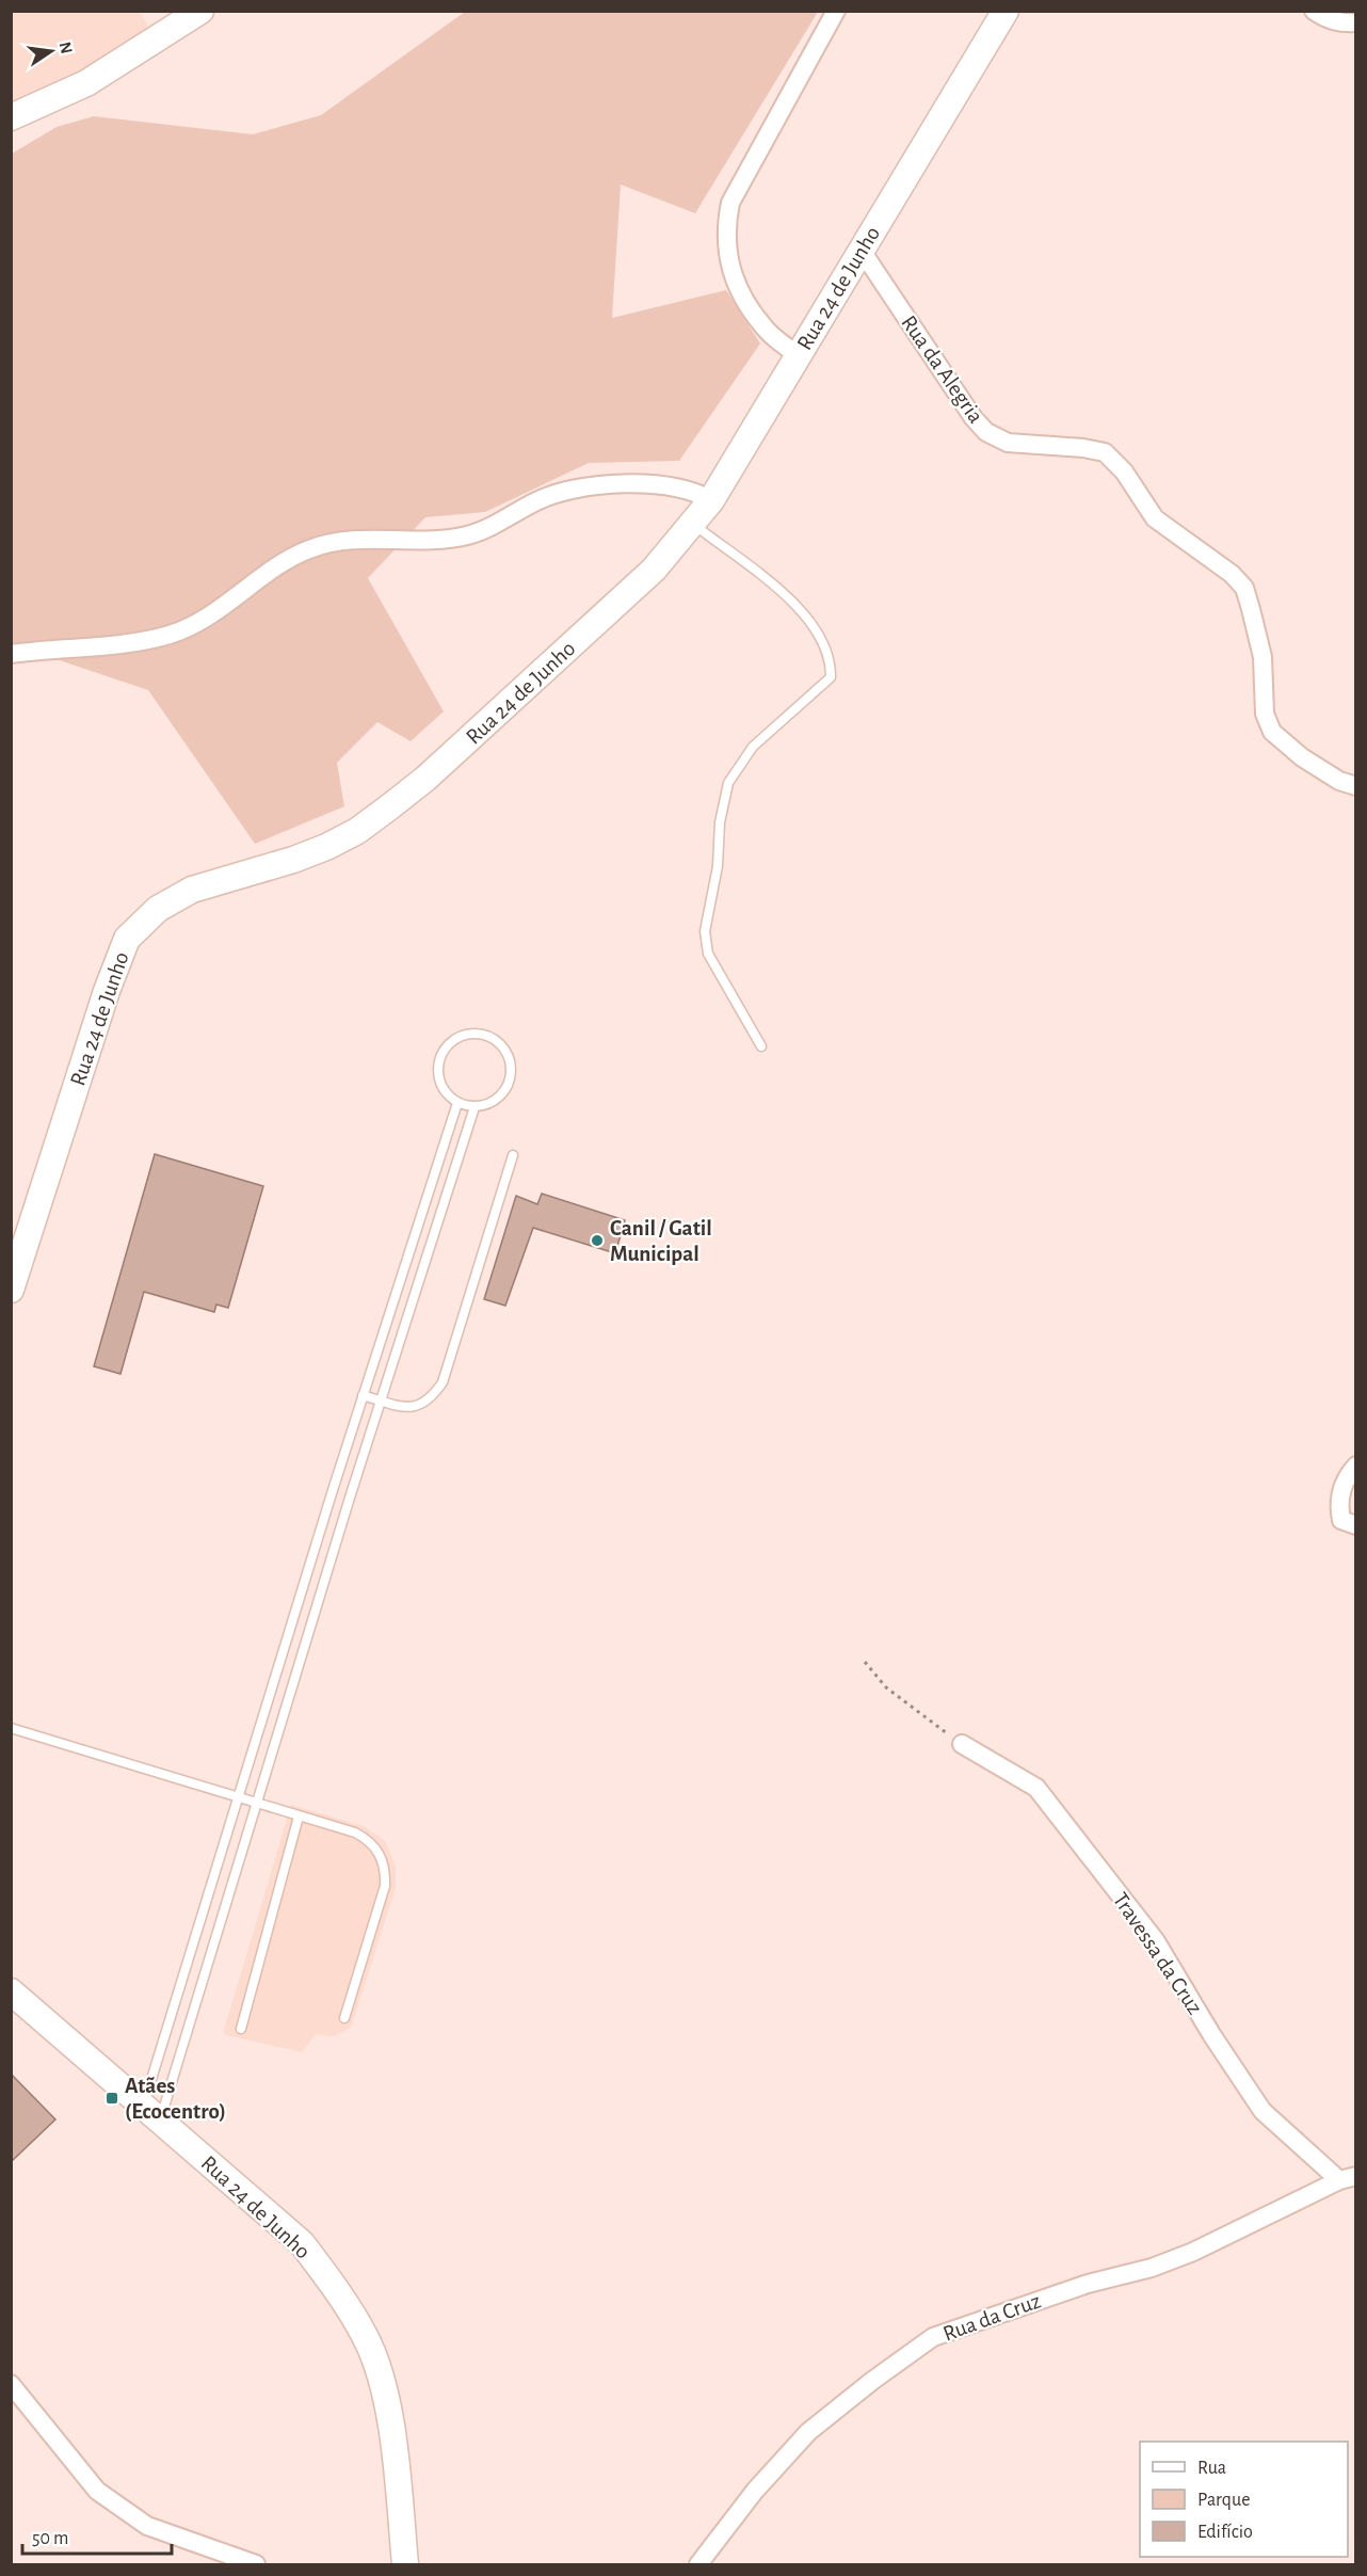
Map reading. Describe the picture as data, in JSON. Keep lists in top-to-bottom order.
{
  "streets": {
    "main road": ["Rua 24 de Junho"],
    "street": ["Rua da Alegria", "Travessa da Cruz", "Rua da Cruz"]
  },
  "crossings": [
    ["Rua 24 de Junho", "Rua da Alegria"],
    ["Travessa da Cruz", "Rua da Cruz"]
  ],
  "places": {
    "other": ["Canil / Gatil Municipal"],
    "transit": ["Atães (Ecocentro)"]
  },
  "legend": ["Rua", "Parque", "Edifício"],
  "scale_bar": "50 m",
  "north": "right"
}
